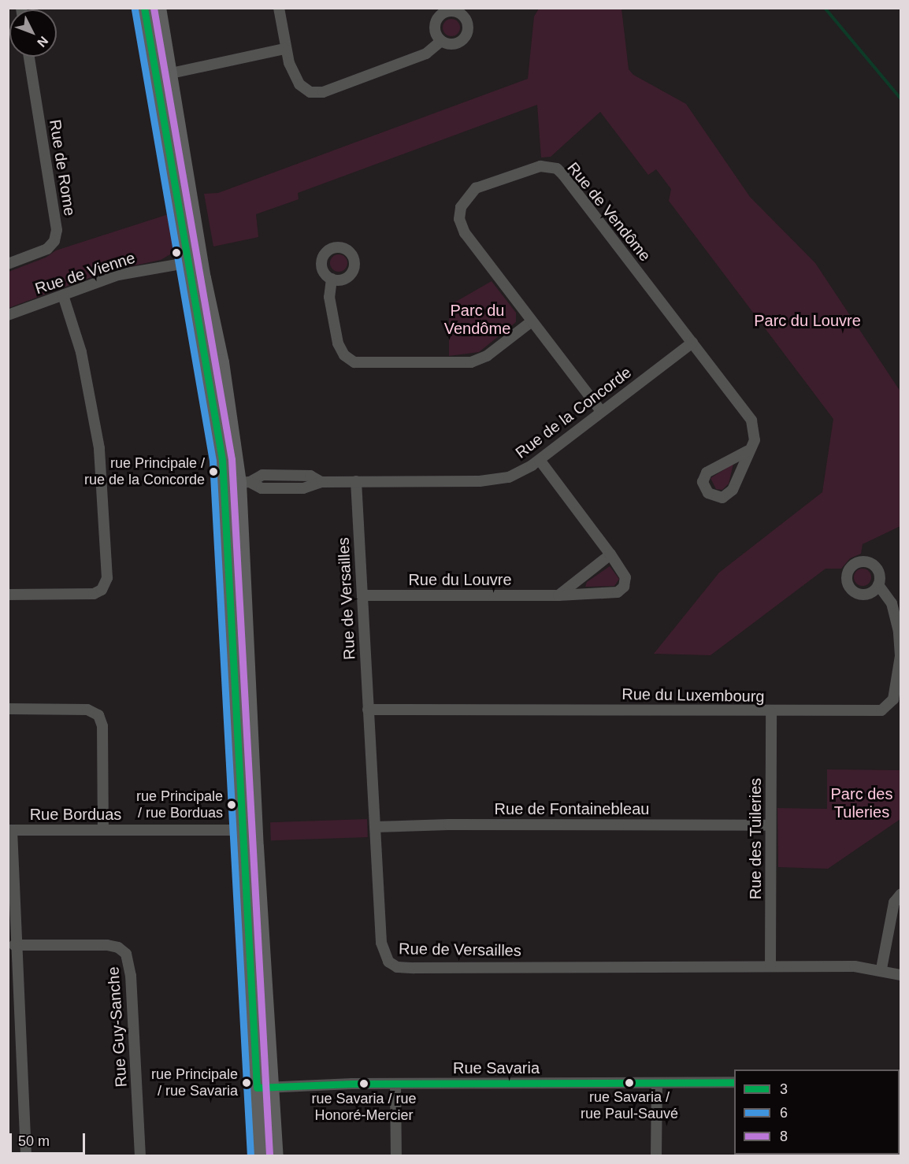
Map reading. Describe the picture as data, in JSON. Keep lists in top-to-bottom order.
{
  "streets": {
    "street": [
      "Rue de Rome",
      "Rue de Vendôme",
      "Rue de Vienne",
      "Rue de la Concorde",
      "Rue du Louvre",
      "Rue de Versailles",
      "Rue du Luxembourg",
      "Rue de Fontainebleau",
      "Rue Borduas",
      "Rue des Tuileries",
      "Rue Guy-Sanche",
      "Rue Savaria"
    ]
  },
  "crossings": [
    ["Rue de Vendôme", "Rue de la Concorde"],
    ["Rue de la Concorde", "Rue du Louvre"],
    ["Rue de la Concorde", "Rue de Versailles"],
    ["Rue du Louvre", "Rue de Versailles"],
    ["Rue de Versailles", "Rue du Luxembourg"],
    ["Rue de Versailles", "Rue de Fontainebleau"],
    ["Rue de Versailles", "Rue des Tuileries"],
    ["Rue du Luxembourg", "Rue des Tuileries"],
    ["Rue de Fontainebleau", "Rue des Tuileries"]
  ],
  "parks": ["Parc du Vendôme", "Parc du Louvre", "Parc des Tuleries"],
  "places": [
    "rue Principale / rue de la Concorde",
    "rue Principale / rue Borduas",
    "rue Principale / rue Savaria",
    "rue Savaria / rue Paul-Sauvé",
    "rue Savaria / rue Honoré-Mercier"
  ],
  "lines": ["transit line 3", "transit line 8", "transit line 6"],
  "legend": ["3", "6", "8"],
  "scale_bar": "50 m",
  "north": "bottom right"
}
